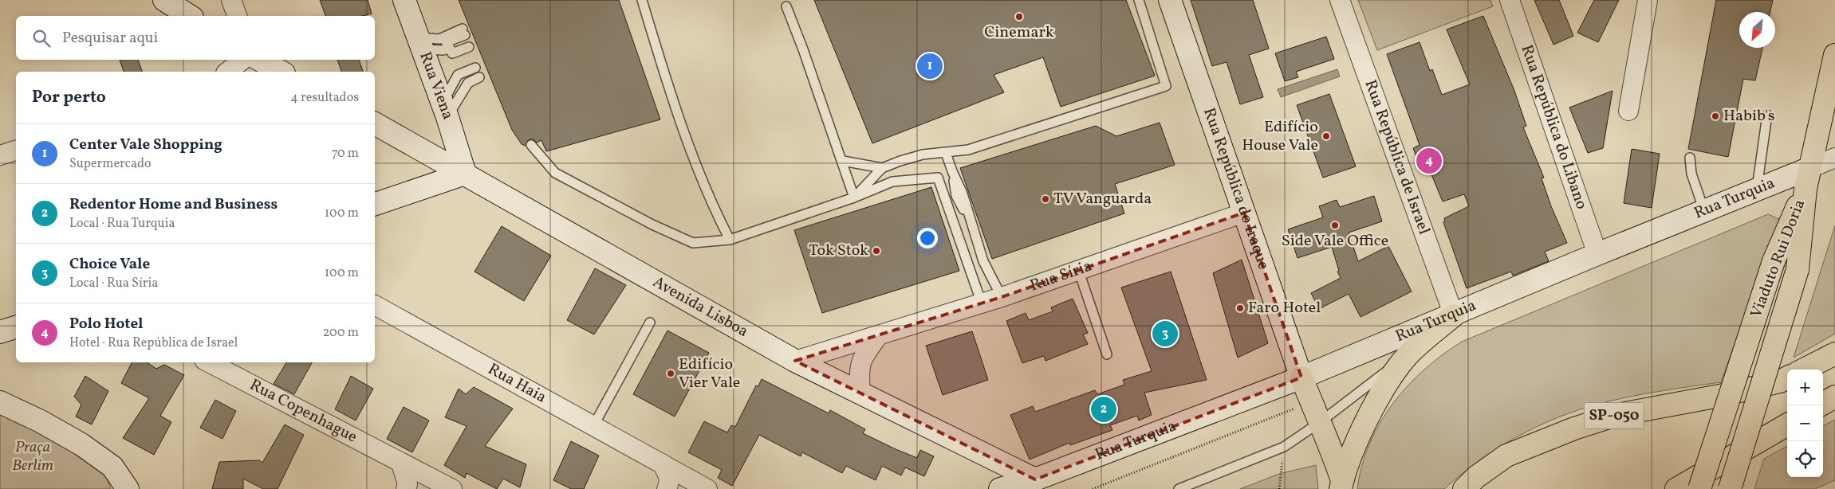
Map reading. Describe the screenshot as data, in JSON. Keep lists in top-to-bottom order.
{
  "streets": {
    "main road": [
      "Rua Viena",
      "Rua República do Iraque",
      "Rua Turquia",
      "Viaduto Rui Doria",
      "Avenida Lisboa",
      "SP-050"
    ],
    "street": [
      "Rua República do Libano",
      "Rua República de Israel",
      "Rua Síria",
      "Rua Haia",
      "Rua Copenhague"
    ]
  },
  "crossings": [
    ["Rua Viena", "Avenida Lisboa"],
    ["Rua República do Libano", "Rua Turquia"],
    ["Rua República de Israel", "Rua Turquia"],
    ["Rua República do Iraque", "Rua Turquia"],
    ["Rua República do Iraque", "Rua Síria"],
    ["Rua Turquia", "Viaduto Rui Doria"],
    ["Rua Turquia", "Avenida Lisboa"],
    ["Rua Síria", "Avenida Lisboa"]
  ],
  "parks": ["Praça Berlim"],
  "places": [
    "Cinemark",
    "Habib's",
    "Edifício House Vale",
    "TV Vanguarda",
    "Side Vale Office",
    "Tok Stok",
    "Faro Hotel",
    "Edifício Vier Vale"
  ],
  "north": "bottom left",
  "page": {
    "search": "Pesquisar aqui",
    "pins": [
      "1",
      "4",
      "3",
      "2"
    ],
    "heading": ["Por perto", "4 resultados"],
    "list": [
      {
        "mark": "1",
        "name": "Center Vale Shopping",
        "note": "Supermercado",
        "value": "70 m"
      },
      {
        "mark": "2",
        "name": "Redentor Home and Business",
        "note": "Local · Rua Turquia",
        "value": "100 m"
      },
      {
        "mark": "3",
        "name": "Choice Vale",
        "note": "Local · Rua Síria",
        "value": "100 m"
      },
      {
        "mark": "4",
        "name": "Polo Hotel",
        "note": "Hotel · Rua República de Israel",
        "value": "200 m"
      }
    ],
    "map_buttons": ["+", "−"]
  }
}
